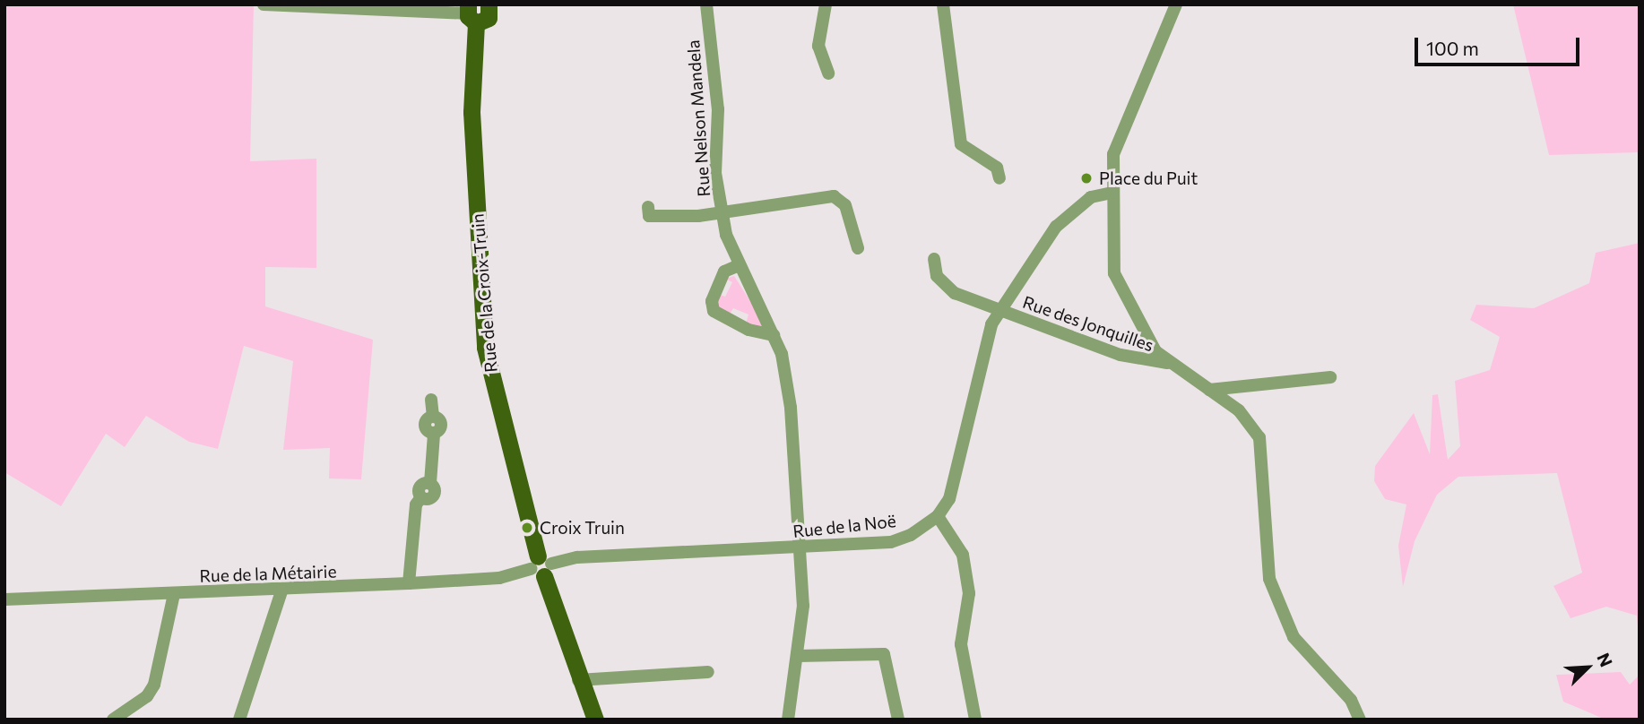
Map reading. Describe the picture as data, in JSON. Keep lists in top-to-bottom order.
{
  "streets": {
    "main road": ["Rue de la Croix-Truin"],
    "street": [
      "Rue Nelson Mandela",
      "Rue des Jonquilles",
      "Rue de la Noë",
      "Rue de la Métairie"
    ]
  },
  "crossings": [
    ["Rue Nelson Mandela", "Rue de la Noë"],
    ["Rue de la Croix-Truin", "Rue de la Noë"],
    ["Rue de la Croix-Truin", "Rue de la Métairie"],
    ["Rue de la Noë", "Rue de la Métairie"]
  ],
  "places": ["Place du Puit", "Croix Truin"],
  "scale_bar": "100 m",
  "north": "top right"
}
